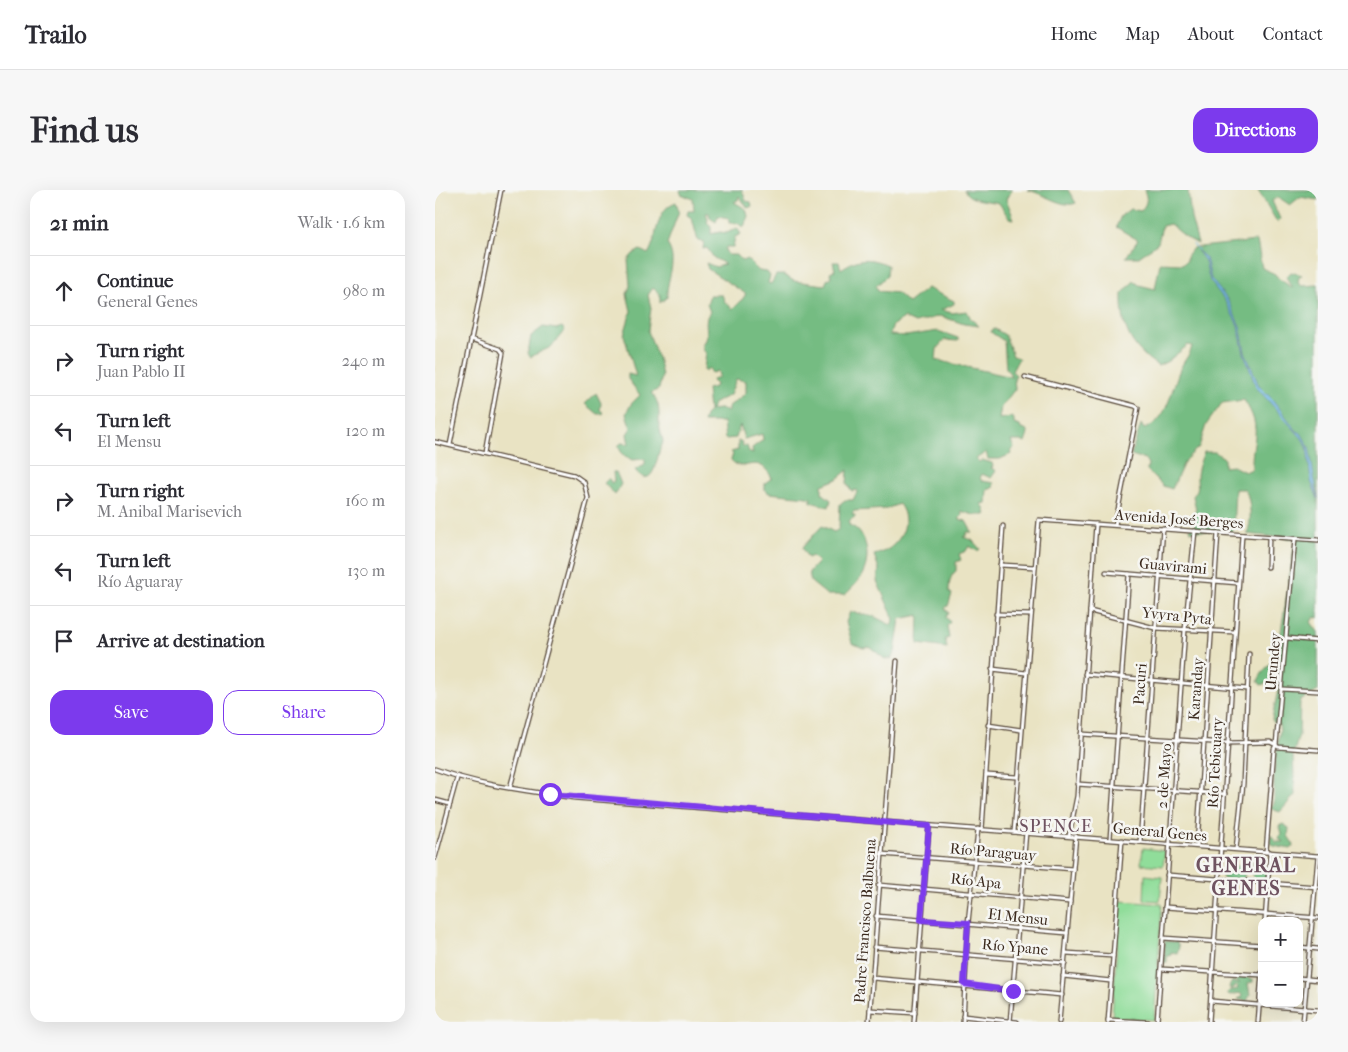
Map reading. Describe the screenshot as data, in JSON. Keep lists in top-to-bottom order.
{
  "streets": {
    "street": [
      "Avenida José Berges",
      "Guavirami",
      "Yvyra Pyta",
      "Urundey",
      "Pacuri",
      "Karanday",
      "Río Tebicuary",
      "2 de Mayo",
      "General Genes",
      "Río Paraguay",
      "Río Apa",
      "El Mensu",
      "Padre Francisco Balbuena",
      "Río Ypane"
    ]
  },
  "crossings": [
    ["Avenida José Berges", "Urundey"],
    ["Avenida José Berges", "Pacuri"],
    ["Avenida José Berges", "Karanday"],
    ["Avenida José Berges", "Río Tebicuary"],
    ["Avenida José Berges", "2 de Mayo"],
    ["Guavirami", "Pacuri"],
    ["Guavirami", "Karanday"],
    ["Guavirami", "Río Tebicuary"],
    ["Guavirami", "2 de Mayo"],
    ["Yvyra Pyta", "Pacuri"],
    ["Yvyra Pyta", "Karanday"],
    ["Yvyra Pyta", "Río Tebicuary"],
    ["Yvyra Pyta", "2 de Mayo"],
    ["Urundey", "General Genes"],
    ["Pacuri", "General Genes"],
    ["Karanday", "General Genes"],
    ["Río Tebicuary", "General Genes"],
    ["2 de Mayo", "General Genes"],
    ["General Genes", "Padre Francisco Balbuena"],
    ["Río Paraguay", "Padre Francisco Balbuena"],
    ["Río Apa", "Padre Francisco Balbuena"],
    ["El Mensu", "Padre Francisco Balbuena"],
    ["Padre Francisco Balbuena", "Río Ypane"]
  ],
  "districts": ["SPENCE", "GENERAL GENES"],
  "page": {
    "header": "Trailo",
    "nav": [
      "Home",
      "Map",
      "About",
      "Contact"
    ],
    "buttons": [
      "Directions",
      ["Save", "Share"]
    ],
    "title": "Find us",
    "heading": ["21 min", "Walk · 1.6 km"],
    "list": [
      ["Continue", "General Genes", "980 m"],
      ["Turn right", "Juan Pablo II", "240 m"],
      ["Turn left", "El Mensu", "120 m"],
      ["Turn right", "M. Anibal Marisevich", "160 m"],
      ["Turn left", "Río Aguaray", "130 m"],
      "Arrive at destination"
    ],
    "map_buttons": ["+", "−"]
  }
}
